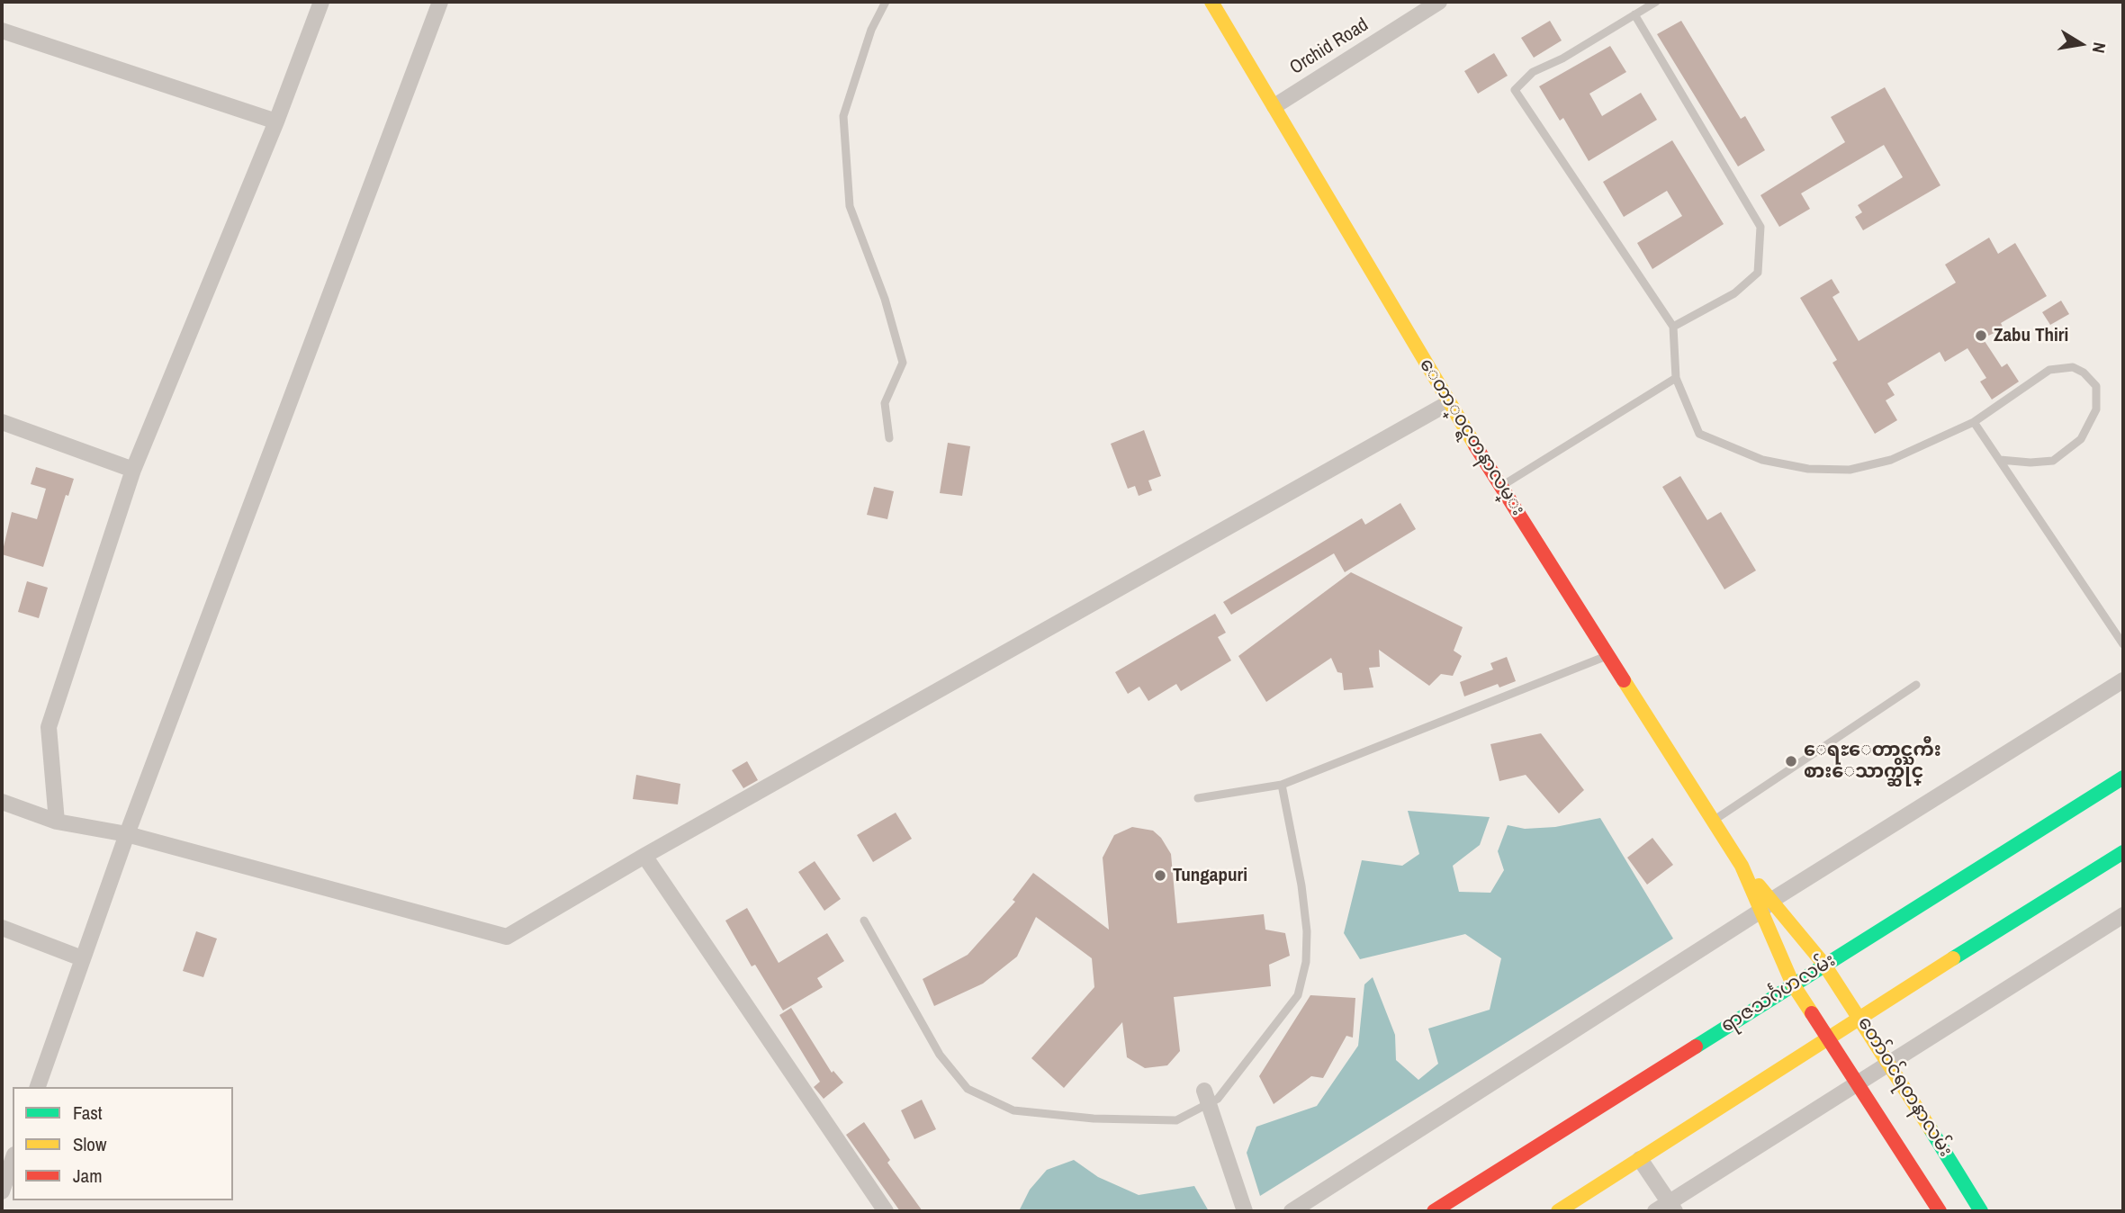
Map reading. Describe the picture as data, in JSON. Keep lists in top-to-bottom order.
{
  "streets": {
    "main road": ["ေတာ္၀င္ရတနာလမ္း", "ရာဇသင်္ဂဟလမ်း", "တော်ဝင်ရတနာလမ်း"],
    "street": ["Orchid Road"]
  },
  "crossings": [
    ["Orchid Road", "ေတာ္၀င္ရတနာလမ္း"],
    ["ေတာ္၀င္ရတနာလမ္း", "တော်ဝင်ရတနာလမ်း"],
    ["ရာဇသင်္ဂဟလမ်း", "တော်ဝင်ရတနာလမ်း"]
  ],
  "places": ["Zabu Thiri", "ေရႊေတာင္ႀကီး စားေသာက္ဆိုင္", "Tungapuri"],
  "legend": ["Fast", "Slow", "Jam"],
  "north": "right"
}
